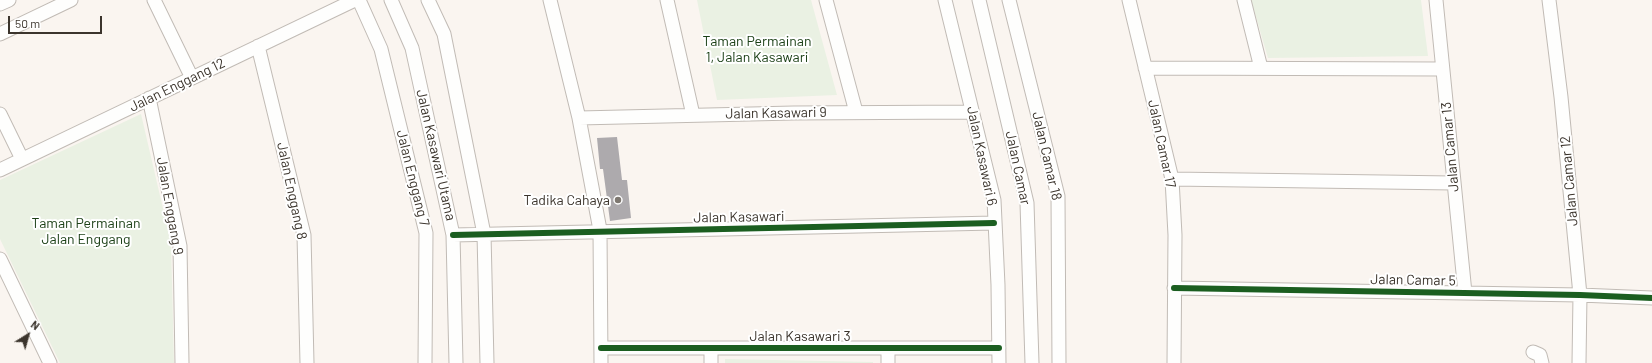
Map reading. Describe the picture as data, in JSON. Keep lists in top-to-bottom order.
{
  "streets": {
    "street": [
      "Jalan Enggang 12",
      "Jalan Kasawari 9",
      "Jalan Camar 17",
      "Jalan Camar 13",
      "Jalan Kasawari Utama",
      "Jalan Kasawari 6",
      "Jalan Camar 18",
      "Jalan Camar",
      "Jalan Enggang 7",
      "Jalan Camar 12",
      "Jalan Enggang 8",
      "Jalan Enggang 9",
      "Jalan Kasawari",
      "Jalan Camar 5",
      "Jalan Kasawari 3"
    ]
  },
  "crossings": [
    ["Jalan Enggang 12", "Jalan Enggang 8"],
    ["Jalan Enggang 12", "Jalan Enggang 9"],
    ["Jalan Kasawari 9", "Jalan Kasawari 6"],
    ["Jalan Camar 17", "Jalan Camar 5"],
    ["Jalan Camar 13", "Jalan Camar 5"],
    ["Jalan Kasawari Utama", "Jalan Kasawari"],
    ["Jalan Kasawari 6", "Jalan Kasawari"],
    ["Jalan Kasawari 6", "Jalan Kasawari 3"],
    ["Jalan Camar 12", "Jalan Camar 5"]
  ],
  "parks": ["Taman Permainan 1, Jalan Kasawari", "Taman Permainan Jalan Enggang"],
  "places": ["Tadika Cahaya"],
  "scale_bar": "50 m",
  "north": "top right"
}
